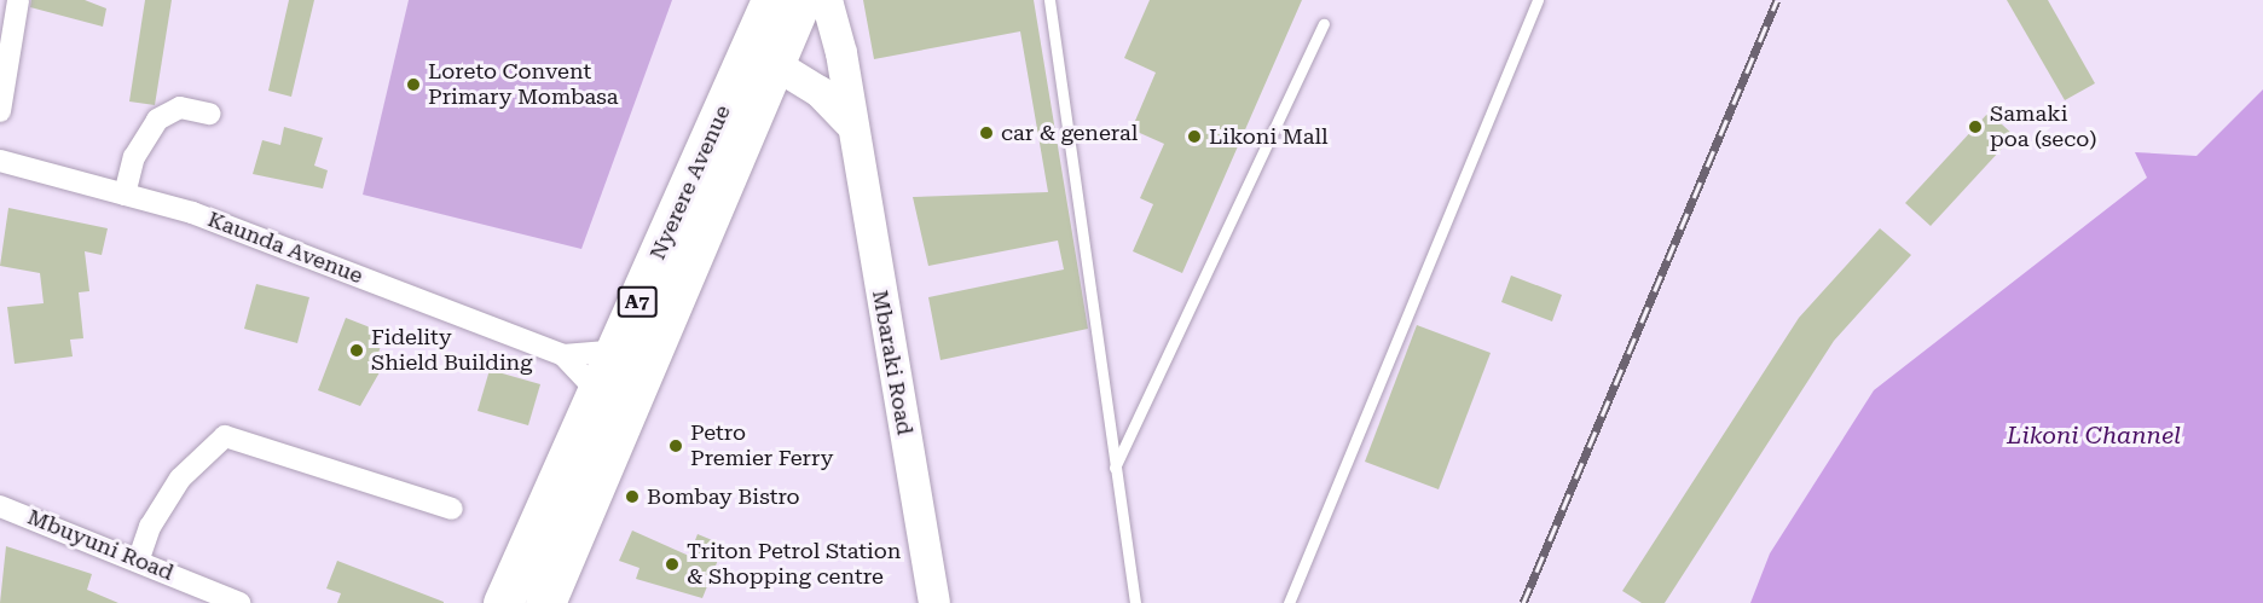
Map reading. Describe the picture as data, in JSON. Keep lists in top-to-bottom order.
{
  "streets": {
    "highway": ["Nyerere Avenue", "A7"],
    "main road": ["Mbaraki Road"],
    "street": ["Kaunda Avenue", "Mbuyuni Road"]
  },
  "crossings": [
    ["Nyerere Avenue", "Kaunda Avenue"]
  ],
  "water": ["Likoni Channel"],
  "places": [
    "Loreto Convent Primary Mombasa",
    "Samaki poa (seco)",
    "car & general",
    "Likoni Mall",
    "Fidelity Shield Building",
    "Petro Premier Ferry",
    "Bombay Bistro",
    "Triton Petrol Station & Shopping centre"
  ]
}
